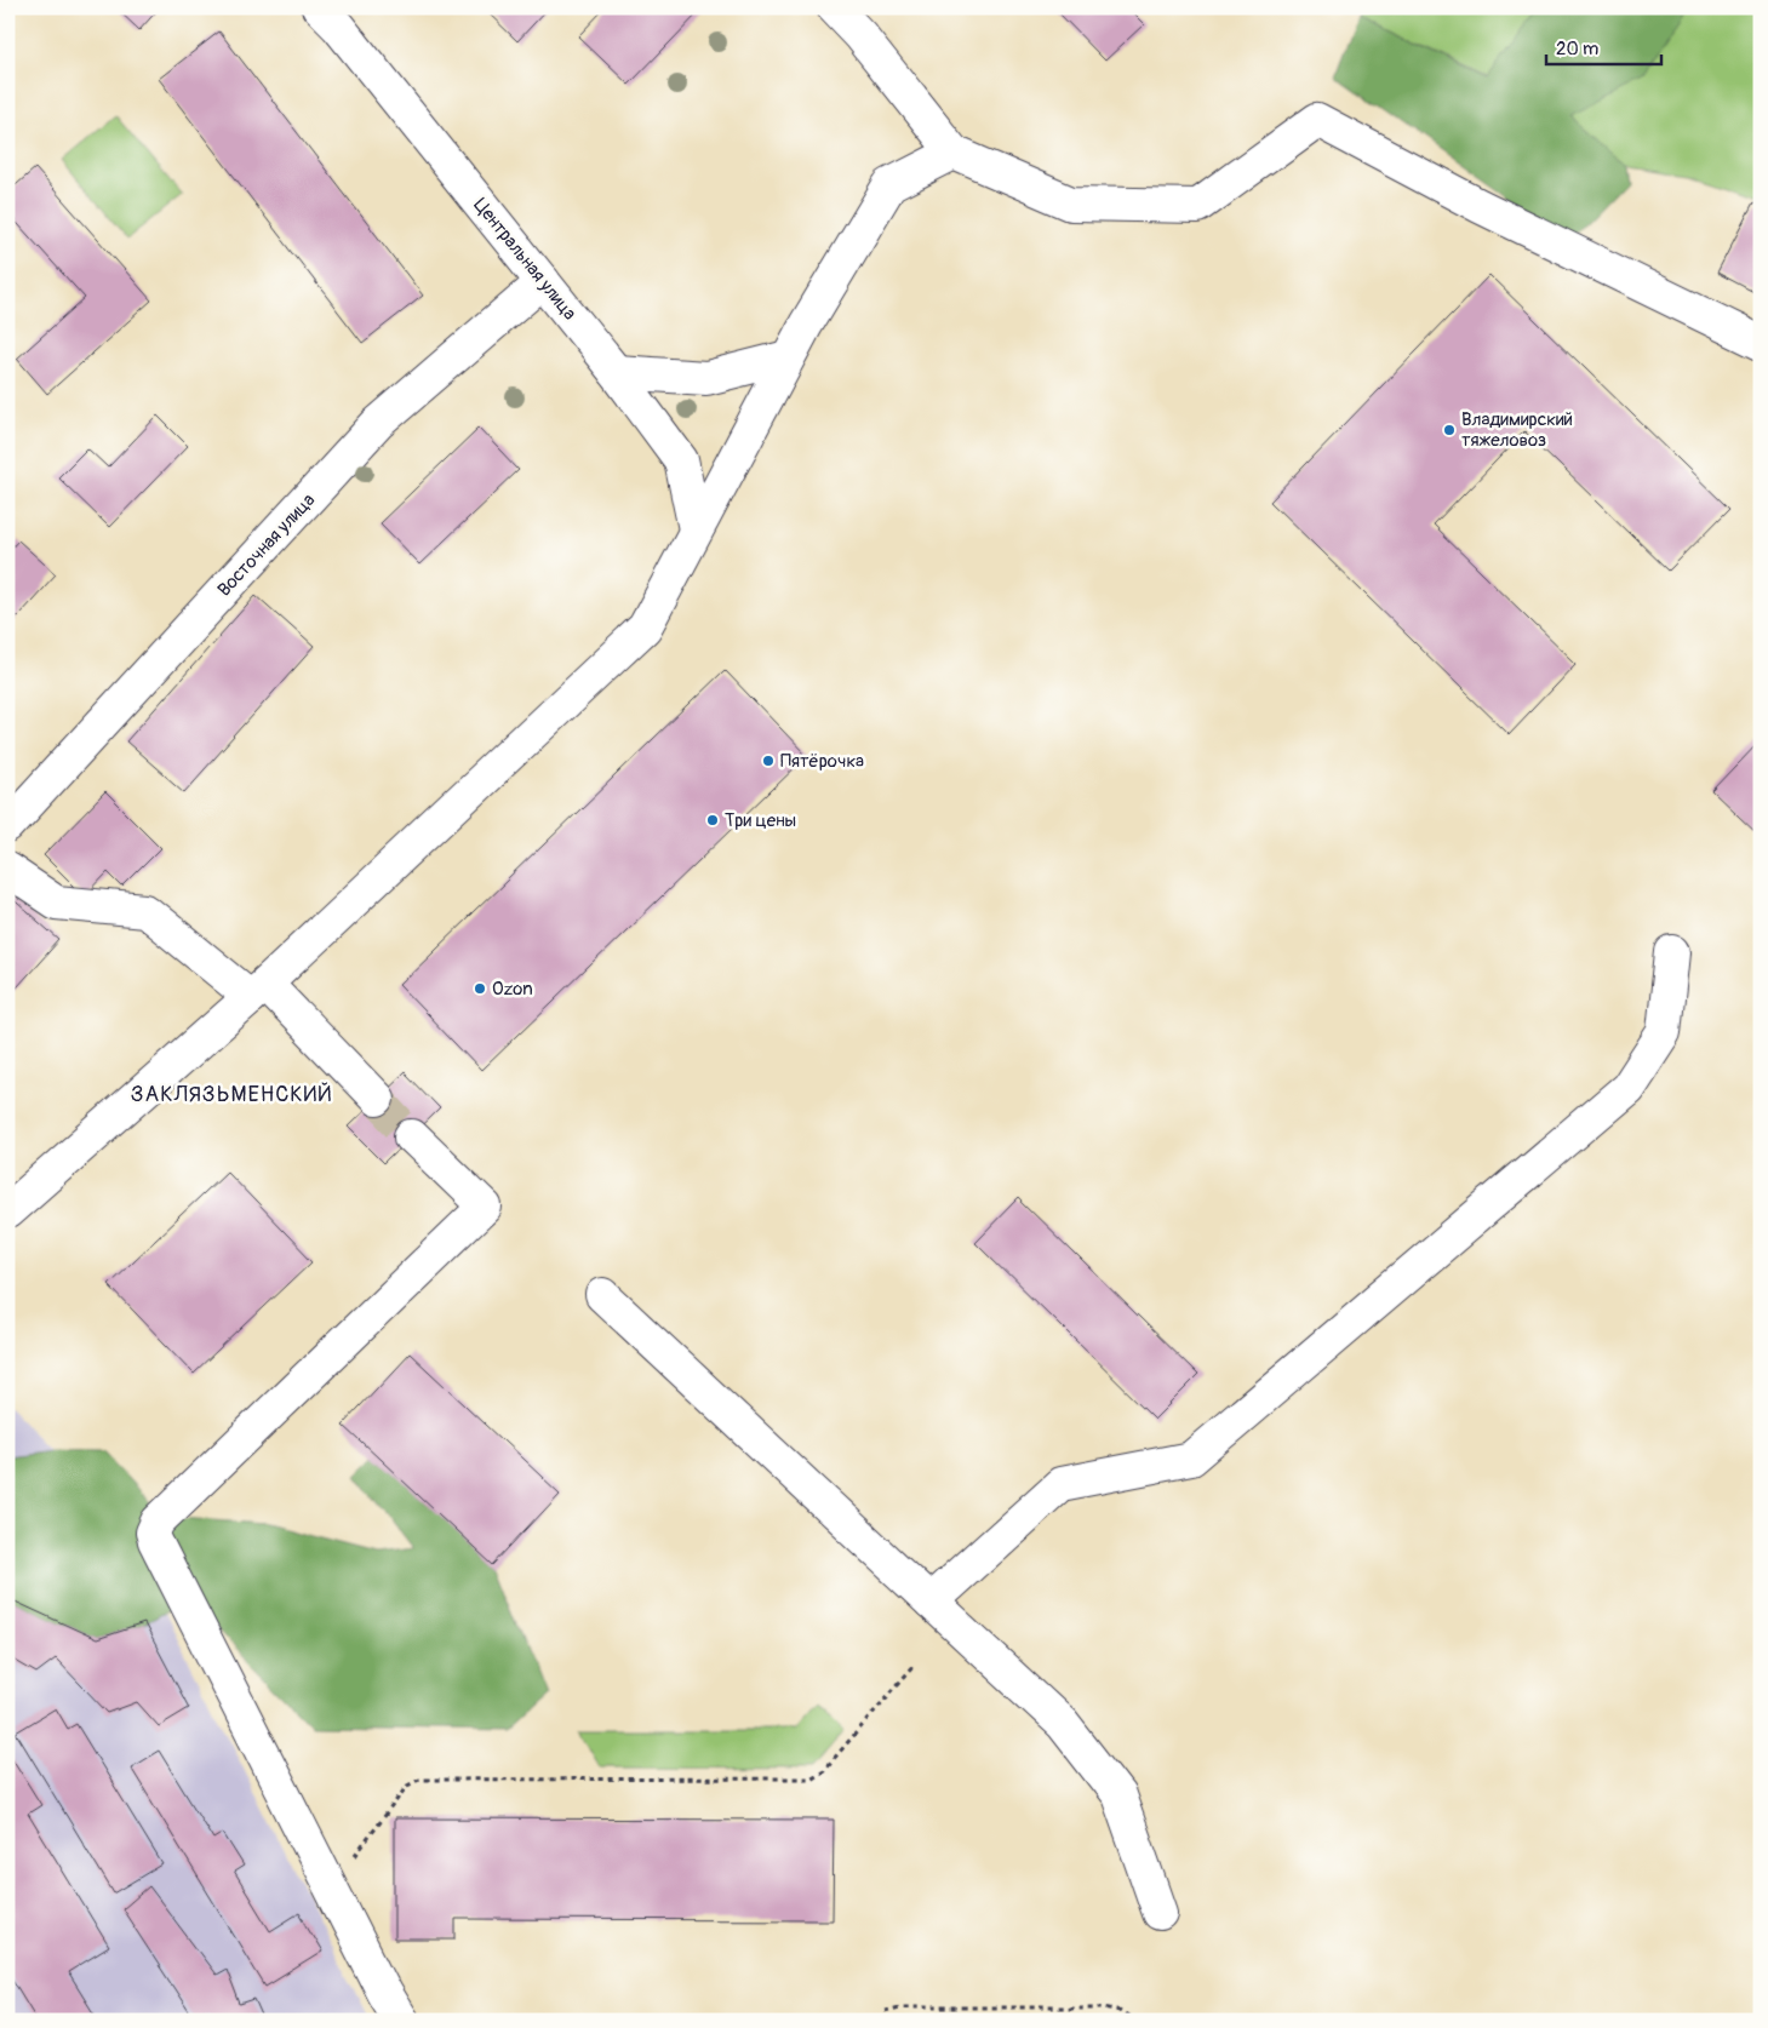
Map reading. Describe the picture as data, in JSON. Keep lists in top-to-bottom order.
{
  "streets": {
    "street": ["Центральная улица", "Восточная улица"]
  },
  "crossings": [
    ["Центральная улица", "Восточная улица"]
  ],
  "districts": ["ЗАКЛЯЗЬМЕНСКИЙ"],
  "places": [
    "Владимирский тяжеловоз",
    "Пятёрочка",
    "Три цены",
    "Ozon"
  ],
  "scale_bar": "20 m"
}
